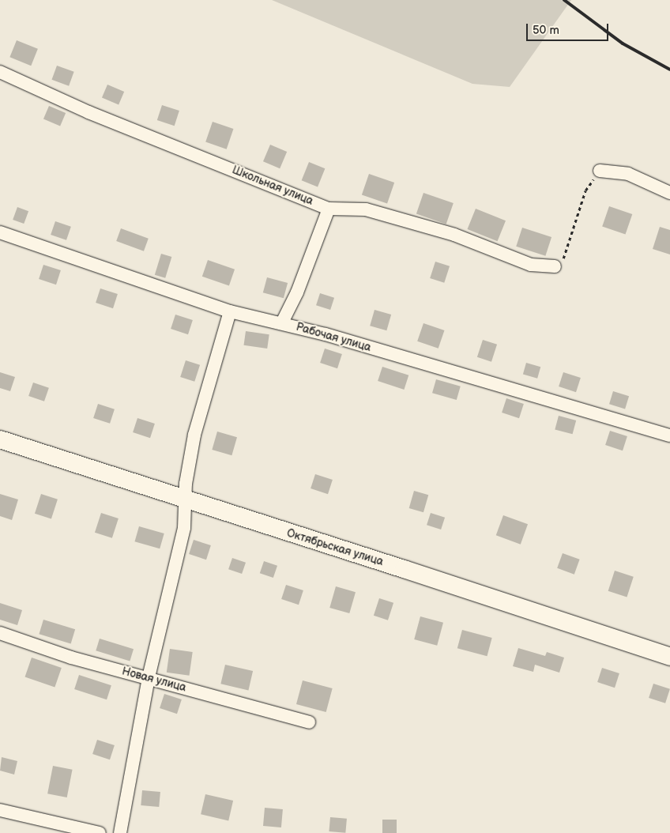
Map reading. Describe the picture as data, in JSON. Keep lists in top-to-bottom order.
{
  "streets": {
    "street": [
      "Школьная улица",
      "Рабочая улица",
      "Октябрьская улица",
      "Новая улица"
    ]
  },
  "scale_bar": "50 m"
}
